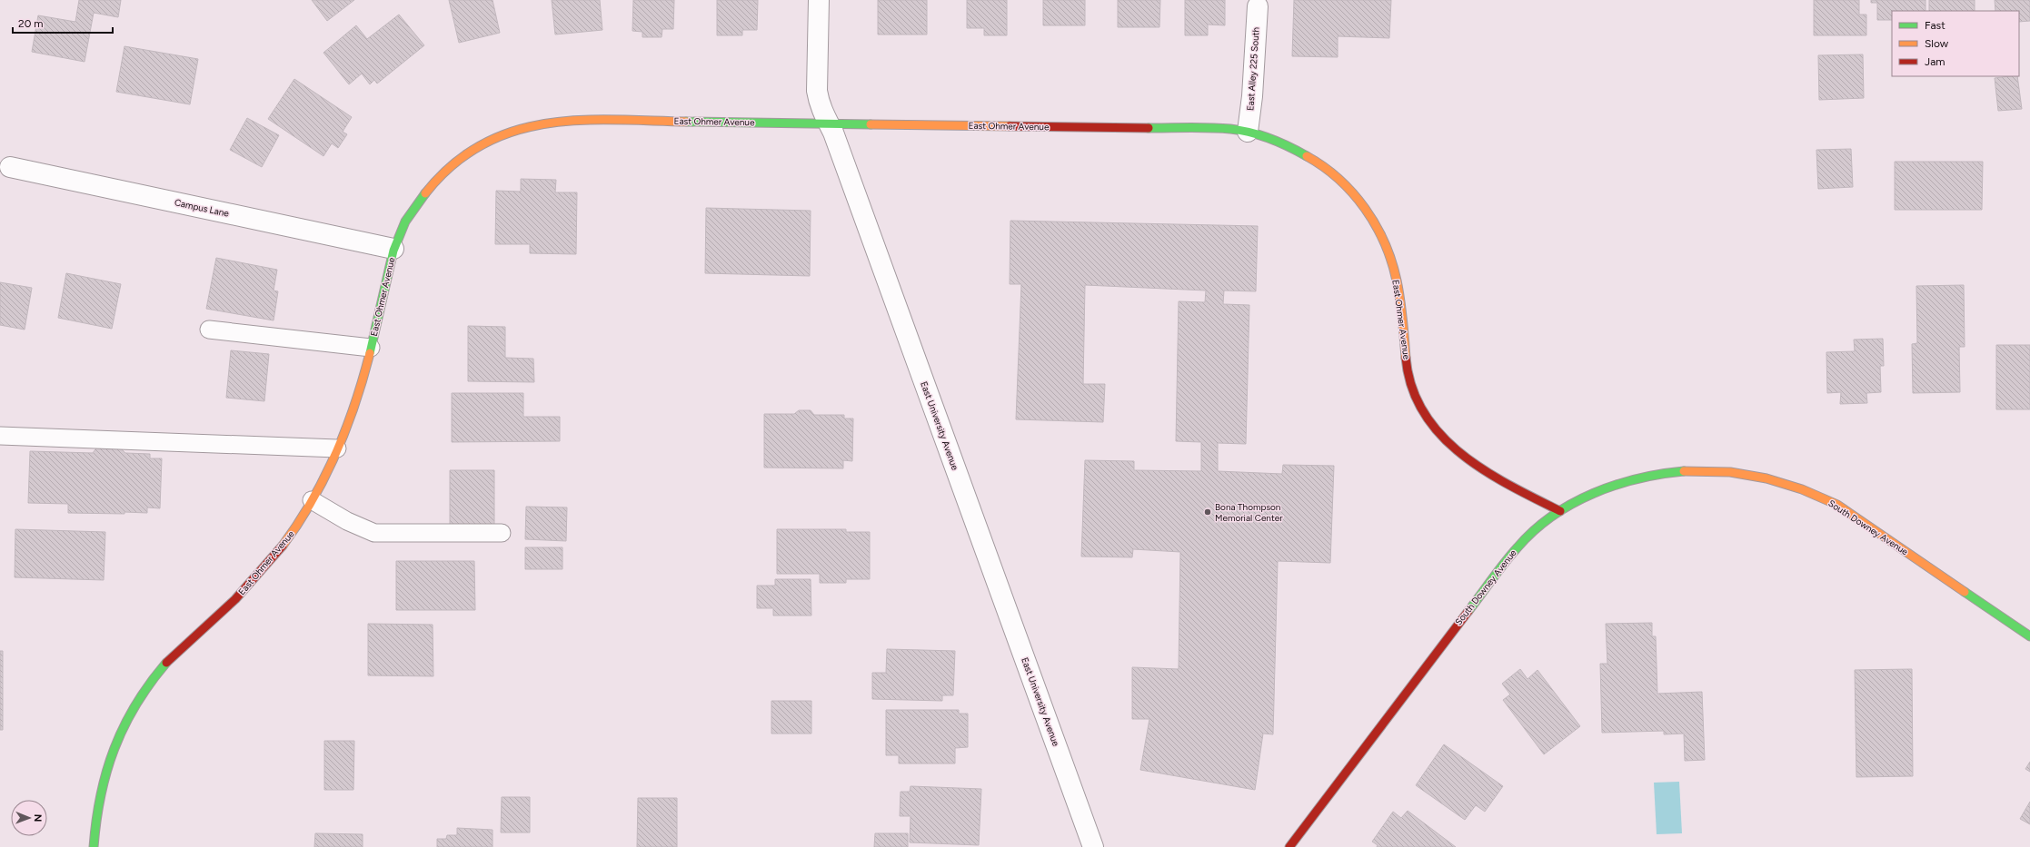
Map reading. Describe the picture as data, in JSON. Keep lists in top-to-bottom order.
{
  "streets": {
    "street": [
      "East Alley 225 South",
      "East Ohmer Avenue",
      "Campus Lane",
      "East University Avenue",
      "South Downey Avenue"
    ]
  },
  "crossings": [
    ["East Alley 225 South", "East Ohmer Avenue"],
    ["East Ohmer Avenue", "Campus Lane"],
    ["East Ohmer Avenue", "East University Avenue"],
    ["East Ohmer Avenue", "South Downey Avenue"]
  ],
  "places": ["Bona Thompson Memorial Center"],
  "legend": ["Fast", "Slow", "Jam"],
  "scale_bar": "20 m",
  "north": "right"
}
